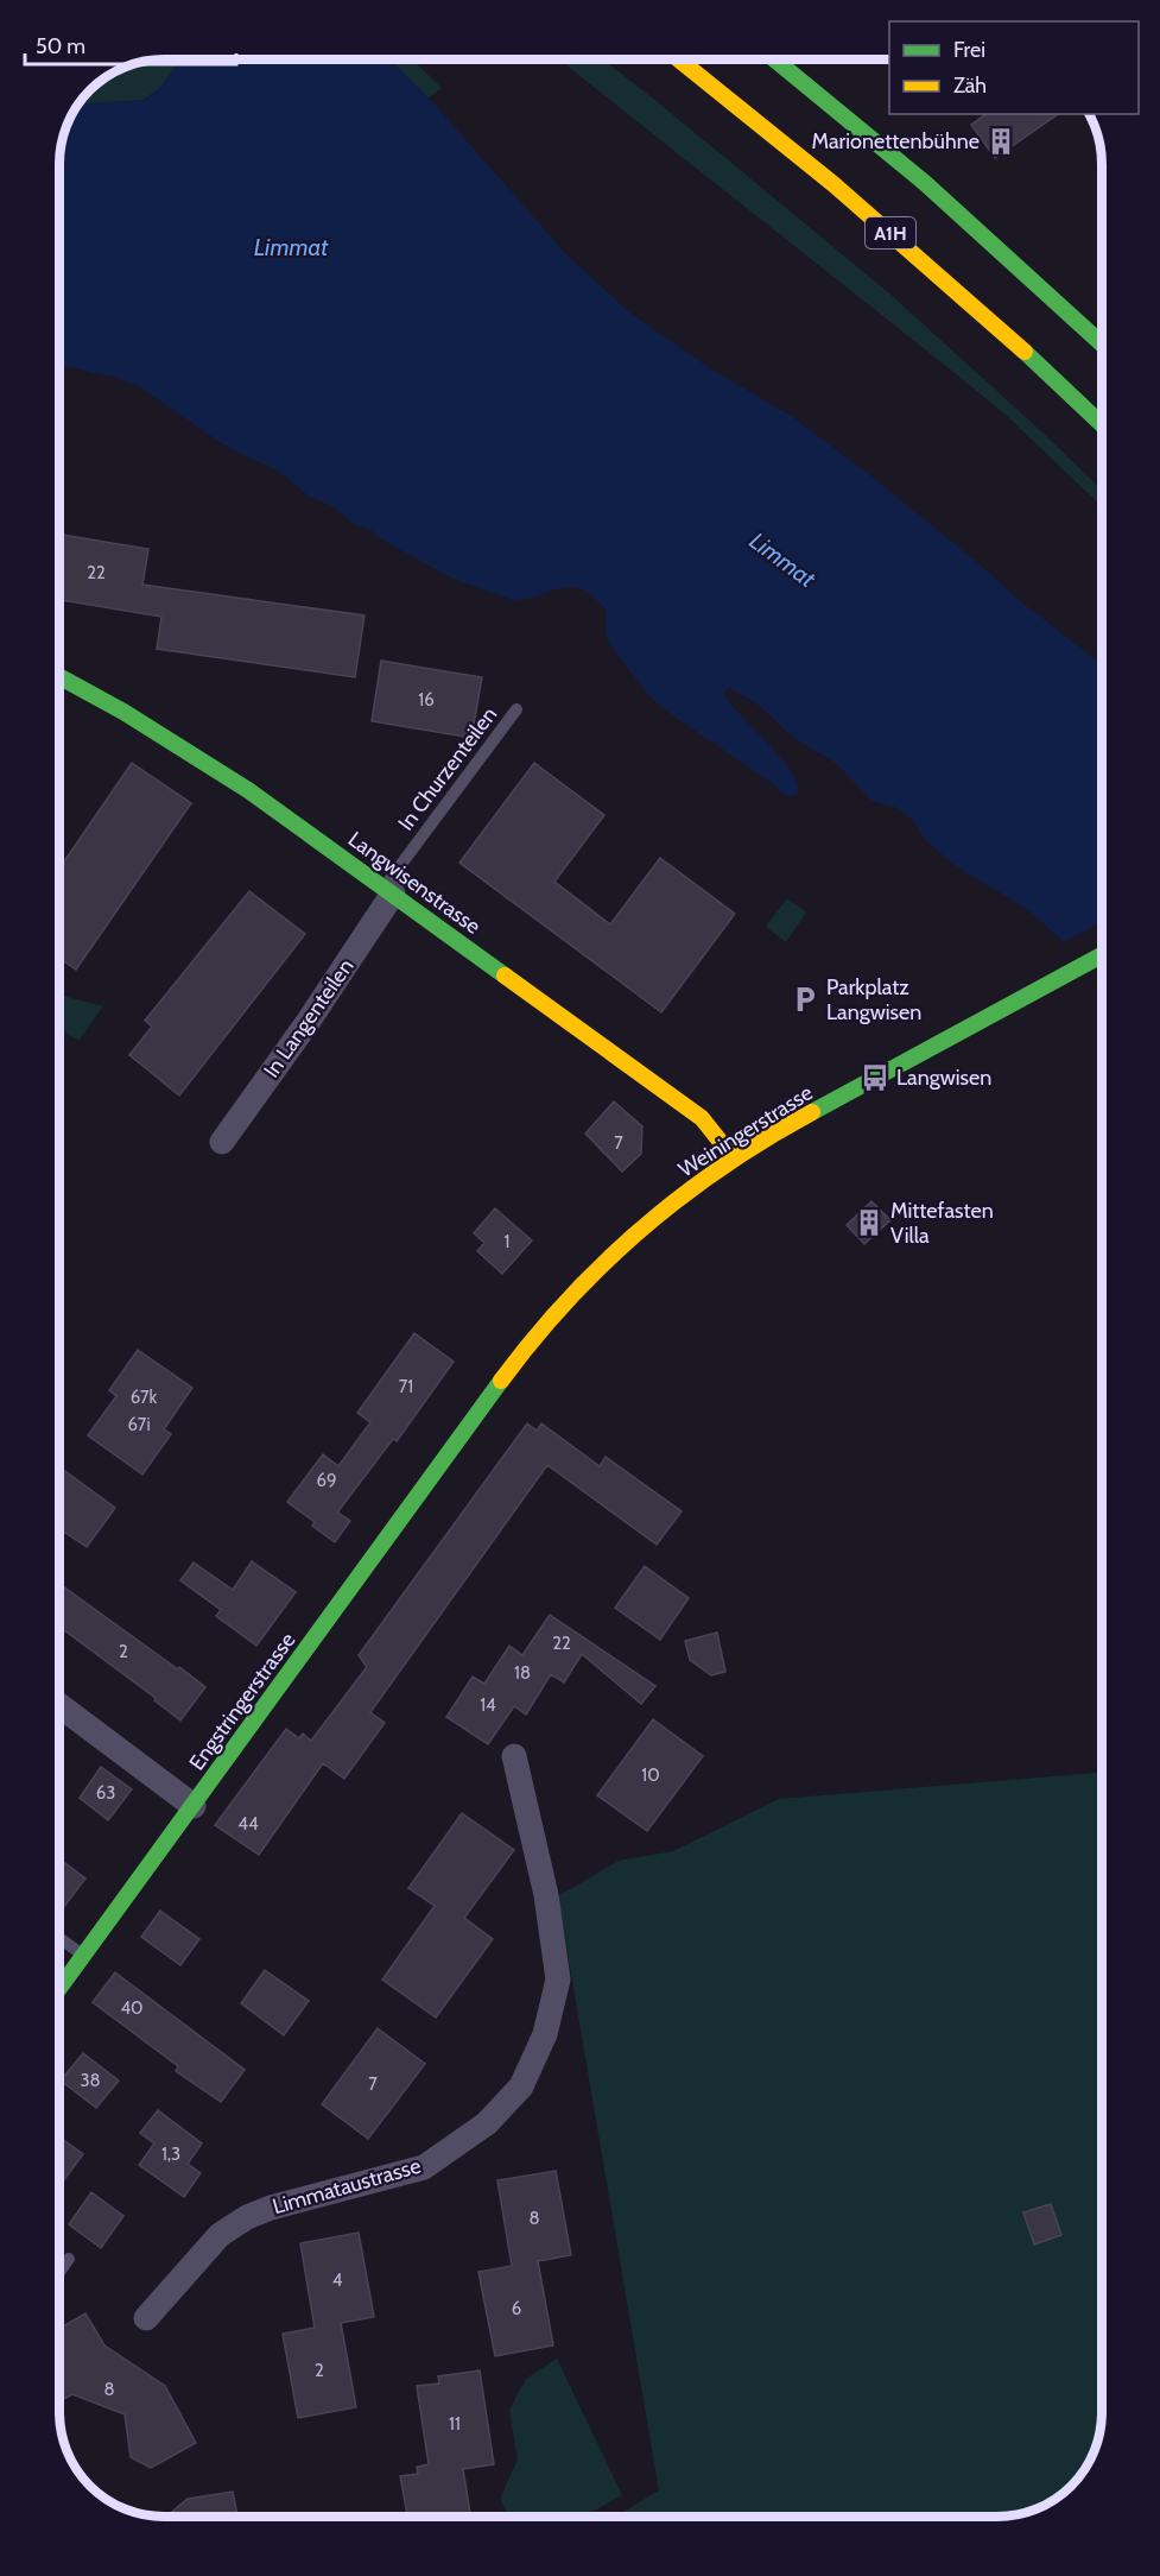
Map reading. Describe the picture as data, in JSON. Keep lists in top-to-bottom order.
{
  "streets": {
    "main road": [
      "A1H",
      "Langwisenstrasse",
      "Weiningerstrasse",
      "Engstringerstrasse"
    ],
    "street": ["In Langenteilen", "Limmataustrasse"],
    "lane": ["In Churzenteilen"]
  },
  "crossings": [
    ["In Churzenteilen", "Langwisenstrasse"],
    ["In Churzenteilen", "In Langenteilen"],
    ["Langwisenstrasse", "In Langenteilen"],
    ["Langwisenstrasse", "Weiningerstrasse"],
    ["Weiningerstrasse", "Engstringerstrasse"]
  ],
  "water": ["Limmat"],
  "places": {
    "building": ["Marionettenbühne", "Mittefasten Villa"],
    "parking": ["Parkplatz Langwisen"],
    "bus stop": ["Langwisen"]
  },
  "house_numbers": [
    "22",
    "16",
    "7",
    "1",
    "71",
    "67k",
    "67i",
    "69",
    "22",
    "2",
    "18",
    "14",
    "10",
    "63",
    "44",
    "40",
    "38",
    "7",
    "1,3",
    "8",
    "4",
    "6",
    "2",
    "8",
    "11"
  ],
  "legend": ["Frei", "Zäh"],
  "scale_bar": "50 m"
}
